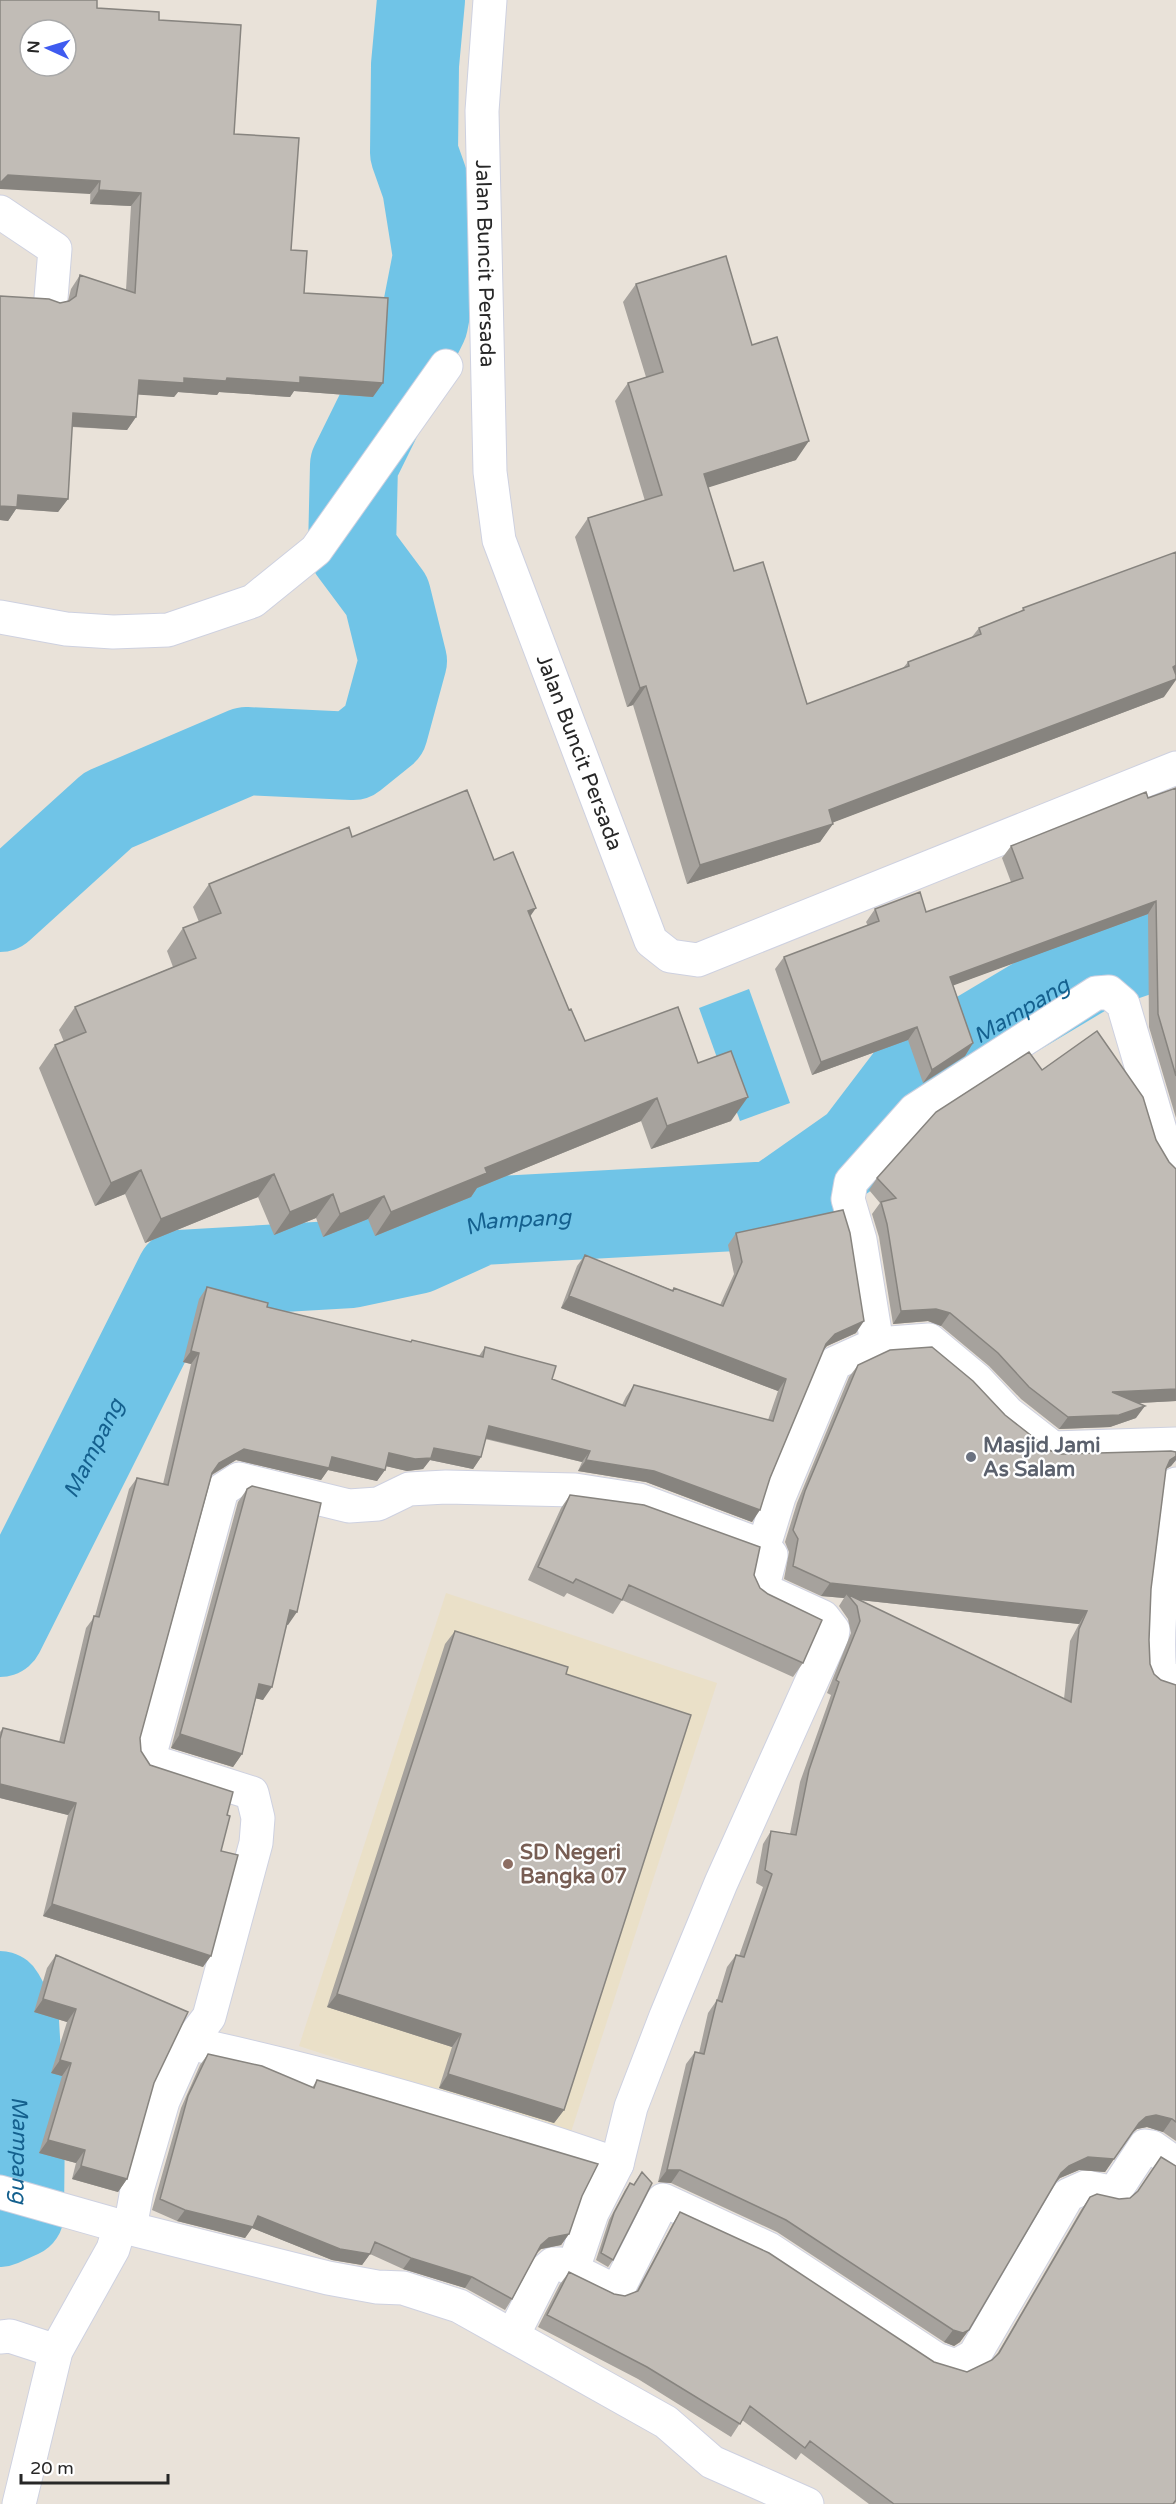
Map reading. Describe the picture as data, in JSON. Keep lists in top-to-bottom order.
{
  "streets": {
    "street": ["Jalan Buncit Persada"]
  },
  "water": ["Mampang"],
  "places": ["Masjid Jami As Salam", "SD Negeri Bangka 07"],
  "scale_bar": "20 m",
  "north": "left"
}
